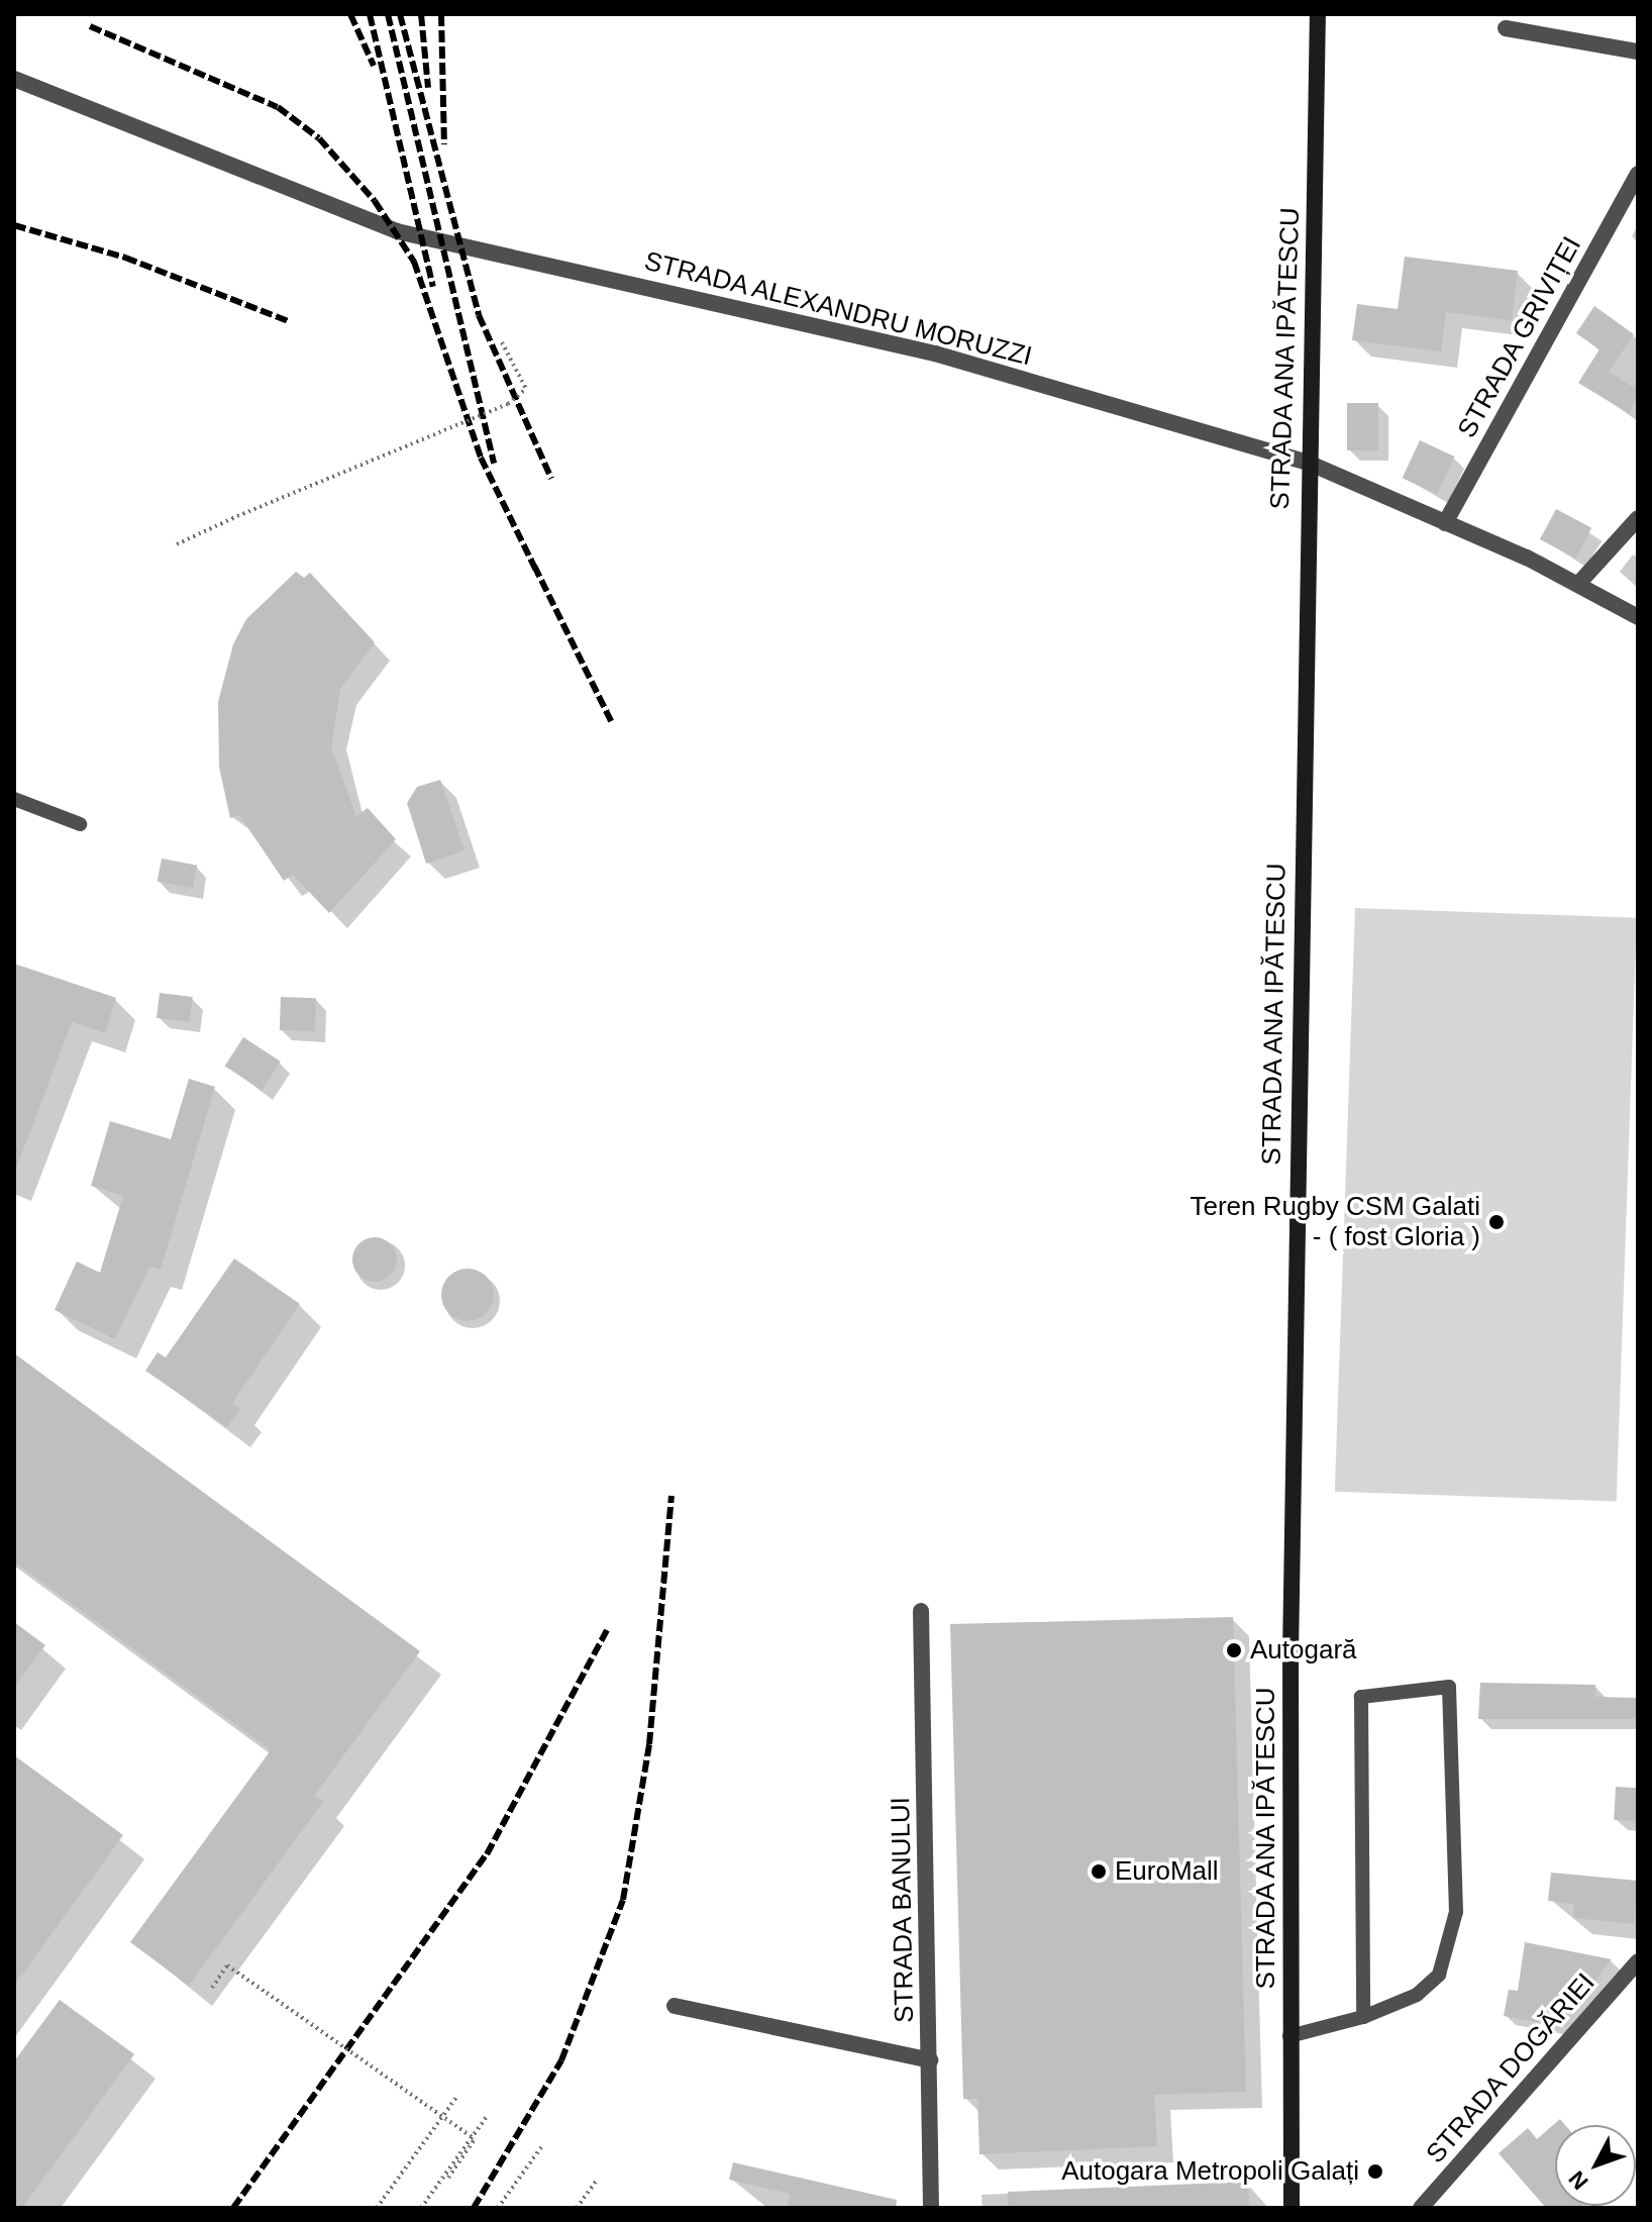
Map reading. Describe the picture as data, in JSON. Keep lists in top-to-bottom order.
{
  "streets": {
    "main road": ["STRADA ANA IPĂTESCU"],
    "street": [
      "STRADA ALEXANDRU MORUZZI",
      "STRADA GRIVIȚEI",
      "STRADA BANULUI",
      "STRADA DOGĂRIEI"
    ]
  },
  "crossings": [
    ["STRADA ALEXANDRU MORUZZI", "STRADA GRIVIȚEI"],
    ["STRADA ALEXANDRU MORUZZI", "STRADA ANA IPĂTESCU"]
  ],
  "places": [
    "Teren Rugby CSM Galati - ( fost Gloria )",
    "Autogară",
    "EuroMall",
    "Autogara Metropoli Galați"
  ],
  "north": "bottom left"
}
